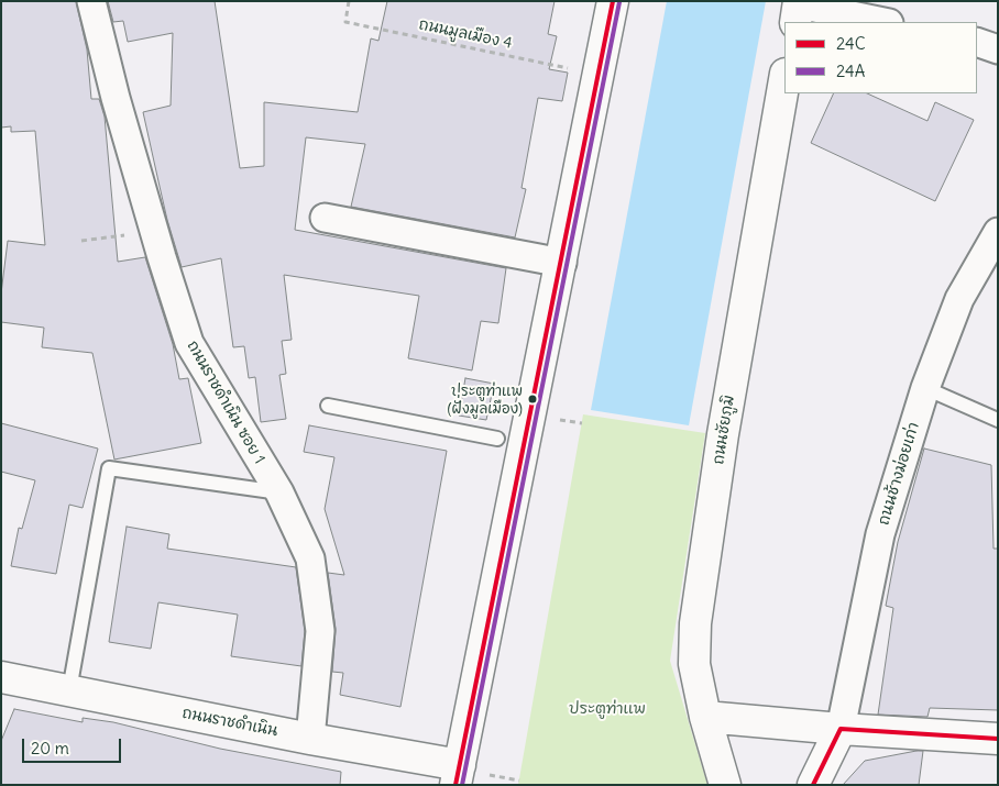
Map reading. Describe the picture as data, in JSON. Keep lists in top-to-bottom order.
{
  "streets": {
    "main road": ["ถนนชัยภูมิ", "ถนนราชดำเนิน"],
    "street": ["ถนนราชดำเนิน ซอย 1", "ถนนช้างม่อยเก่า"],
    "path": ["ถนนมูลเมือง 4"]
  },
  "crossings": [
    ["ถนนราชดำเนิน ซอย 1", "ถนนราชดำเนิน"]
  ],
  "parks": ["ประตูท่าแพ"],
  "places": ["ประตูท่าแพ (ฝั่งมูลเมือง)"],
  "lines": ["transit line 24C", "transit line 24A"],
  "legend": ["24C", "24A"],
  "scale_bar": "20 m"
}
